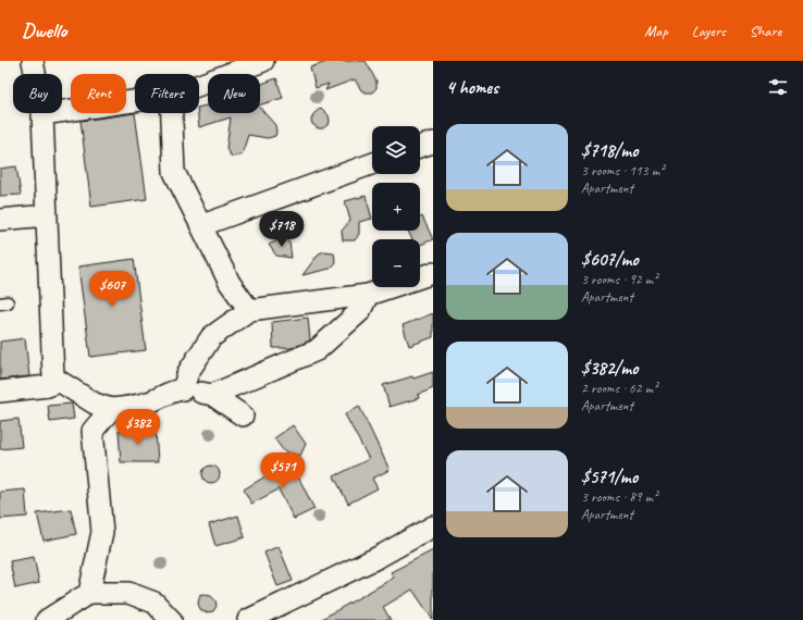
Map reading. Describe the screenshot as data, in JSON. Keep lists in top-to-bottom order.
{
  "page": {
    "header": "Dwello",
    "nav": ["Map", "Layers", "Share"],
    "heading": "4 homes",
    "chip": [
      "Buy",
      "Rent",
      "Filters",
      "New"
    ],
    "list": [
      {
        "name": "$718/mo",
        "note": "3 rooms · 113 m² · Apartment"
      },
      {
        "name": "$607/mo",
        "note": "3 rooms · 92 m² · Apartment"
      },
      {
        "name": "$382/mo",
        "note": "2 rooms · 62 m² · Apartment"
      },
      {
        "name": "$571/mo",
        "note": "3 rooms · 89 m² · Apartment"
      }
    ],
    "map_buttons": ["+", "−"],
    "price": [
      "$718",
      "$607",
      "$382",
      "$571"
    ]
  }
}
